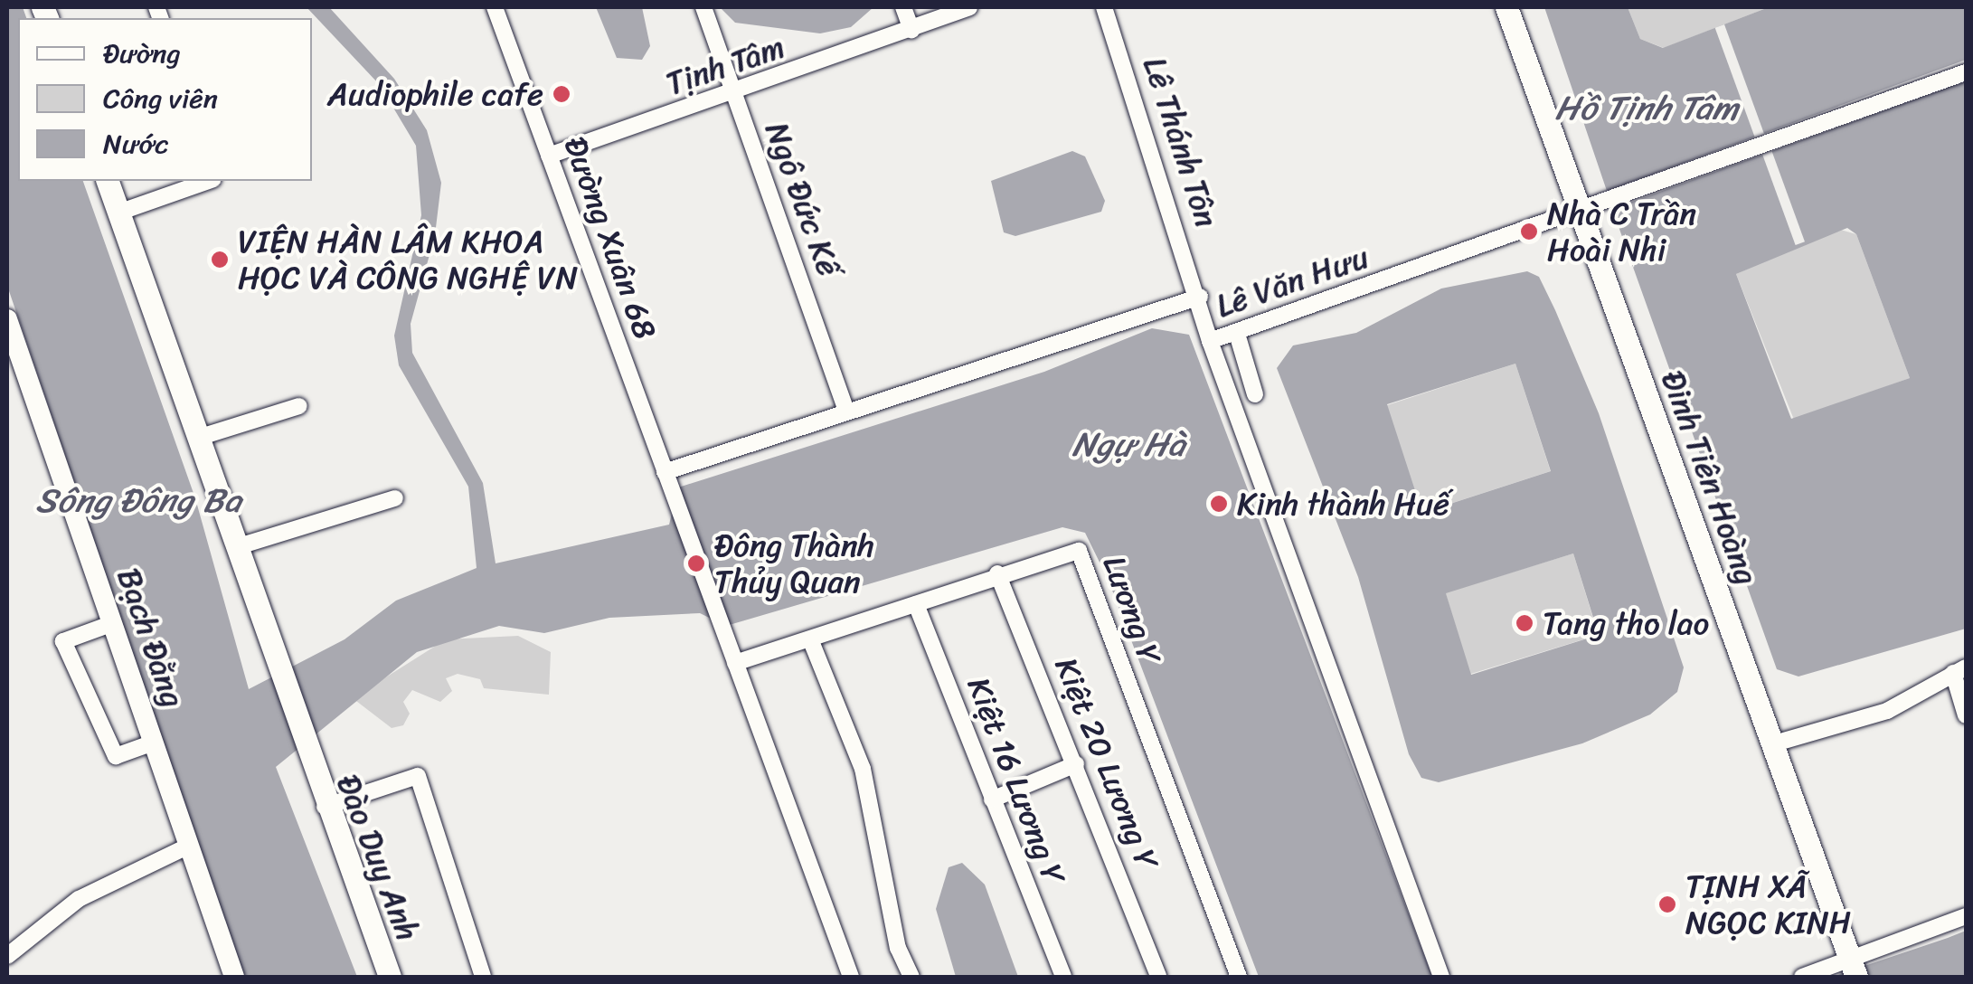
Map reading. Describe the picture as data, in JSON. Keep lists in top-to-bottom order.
{
  "streets": {
    "main road": ["Đinh Tiên Hoàng", "Đào Duy Anh"],
    "street": [
      "Tịnh Tâm",
      "Lê Thánh Tôn",
      "Ngô Đức Kế",
      "Đường Xuân 68",
      "Lê Văn Hưu",
      "Lương Y",
      "Bạch Đằng",
      "Kiệt 20 Lương Y",
      "Kiệt 16 Lương Y"
    ]
  },
  "crossings": [
    ["Tịnh Tâm", "Ngô Đức Kế"],
    ["Tịnh Tâm", "Đường Xuân 68"],
    ["Lê Thánh Tôn", "Lê Văn Hưu"],
    ["Ngô Đức Kế", "Lê Văn Hưu"],
    ["Đường Xuân 68", "Lê Văn Hưu"],
    ["Đường Xuân 68", "Lương Y"],
    ["Lê Văn Hưu", "Đinh Tiên Hoàng"],
    ["Lương Y", "Kiệt 20 Lương Y"],
    ["Lương Y", "Kiệt 16 Lương Y"]
  ],
  "water": ["Hồ Tịnh Tâm", "Ngự Hà", "Sông Đông Ba"],
  "places": [
    "Audiophile cafe",
    "Nhà C Trần Hoài Nhi",
    "VIỆN HÀN LÂM KHOA HỌC VÀ CÔNG NGHỆ VN",
    "Kinh thành Huế",
    "Đông Thành Thủy Quan",
    "Tang tho lao",
    "TỊNH XÃ NGỌC KINH"
  ],
  "legend": ["Đường", "Công viên", "Nước"]
}
